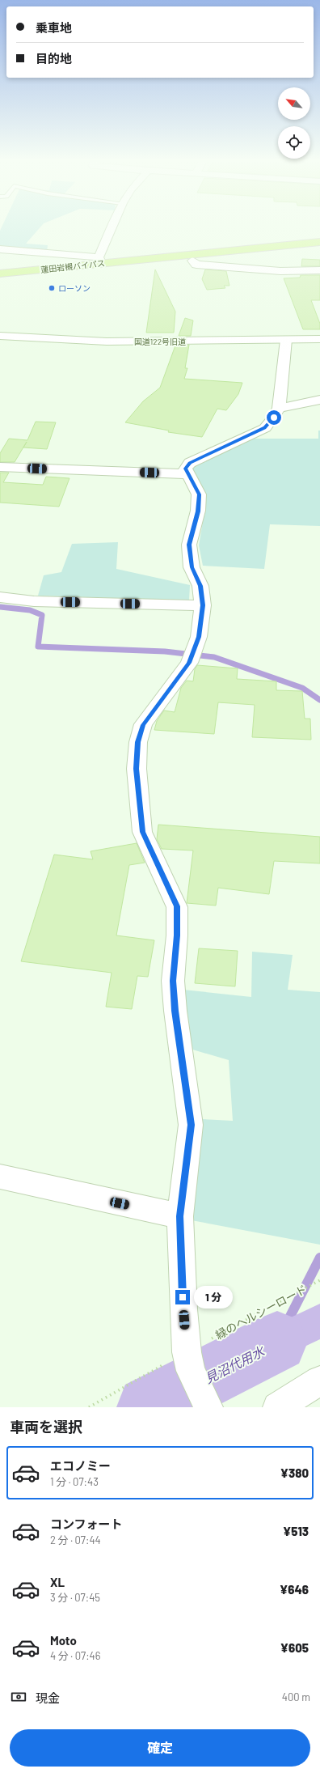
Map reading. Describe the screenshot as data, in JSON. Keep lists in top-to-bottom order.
{
  "streets": {
    "highway": ["蓮田岩槻バイパス"],
    "street": ["国道122号旧道"],
    "path": ["緑のヘルシーロード"]
  },
  "water": ["見沼代用水"],
  "places": ["ローソン"],
  "north": "top left",
  "page": {
    "banner": ["乗車地", "目的地"],
    "bubble": "1 分",
    "heading": "車両を選択",
    "list": [
      {
        "name": "エコノミー",
        "note": "1 分 · 07:43",
        "value": "¥380"
      },
      {
        "name": "コンフォート",
        "note": "2 分 · 07:44",
        "value": "¥513"
      },
      {
        "name": "XL",
        "note": "3 分 · 07:45",
        "value": "¥646"
      },
      {
        "name": "Moto",
        "note": "4 分 · 07:46",
        "value": "¥605"
      }
    ],
    "pay": ["現金", "400 m"],
    "buttons": "確定"
  }
}
